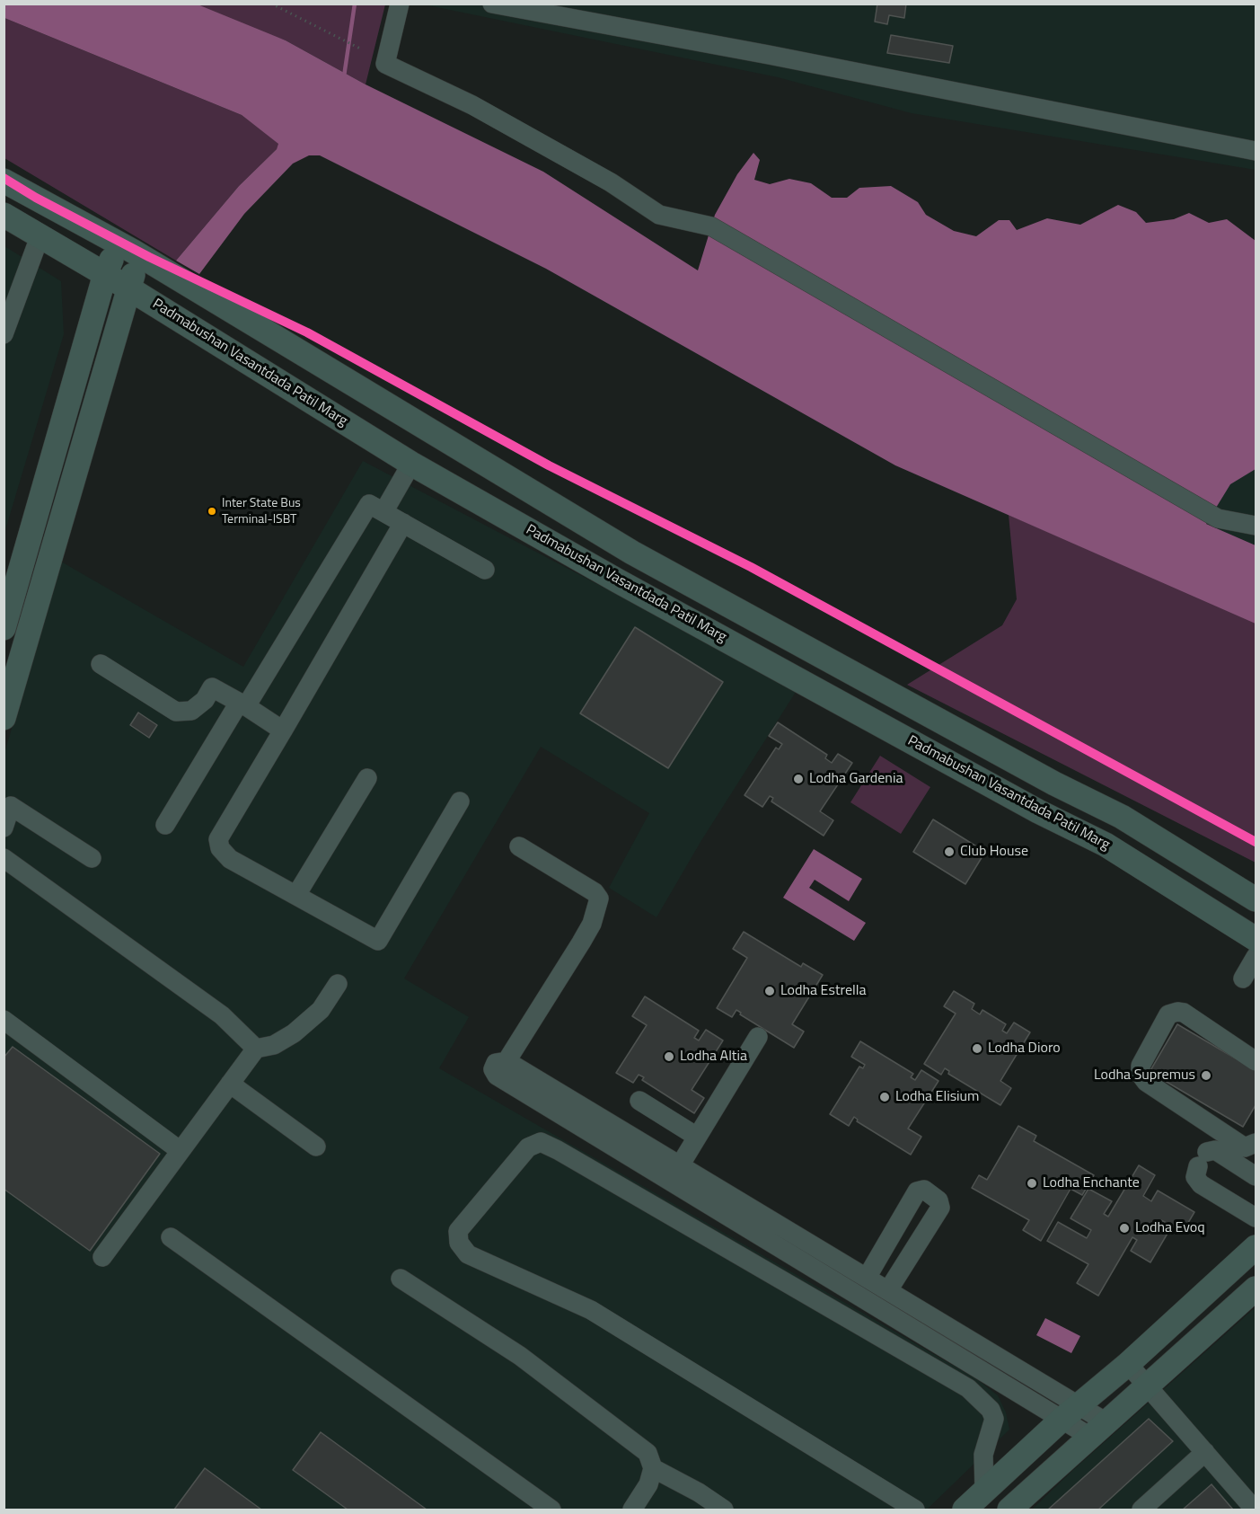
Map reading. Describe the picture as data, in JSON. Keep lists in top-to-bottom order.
{
  "streets": {
    "main road": ["Padmabushan Vasantdada Patil Marg"]
  },
  "places": [
    "Inter State Bus Terminal-ISBT",
    "Lodha Gardenia",
    "Club House",
    "Lodha Estrella",
    "Lodha Dioro",
    "Lodha Altia",
    "Lodha Supremus",
    "Lodha Elisium",
    "Lodha Enchante",
    "Lodha Evoq"
  ]
}
